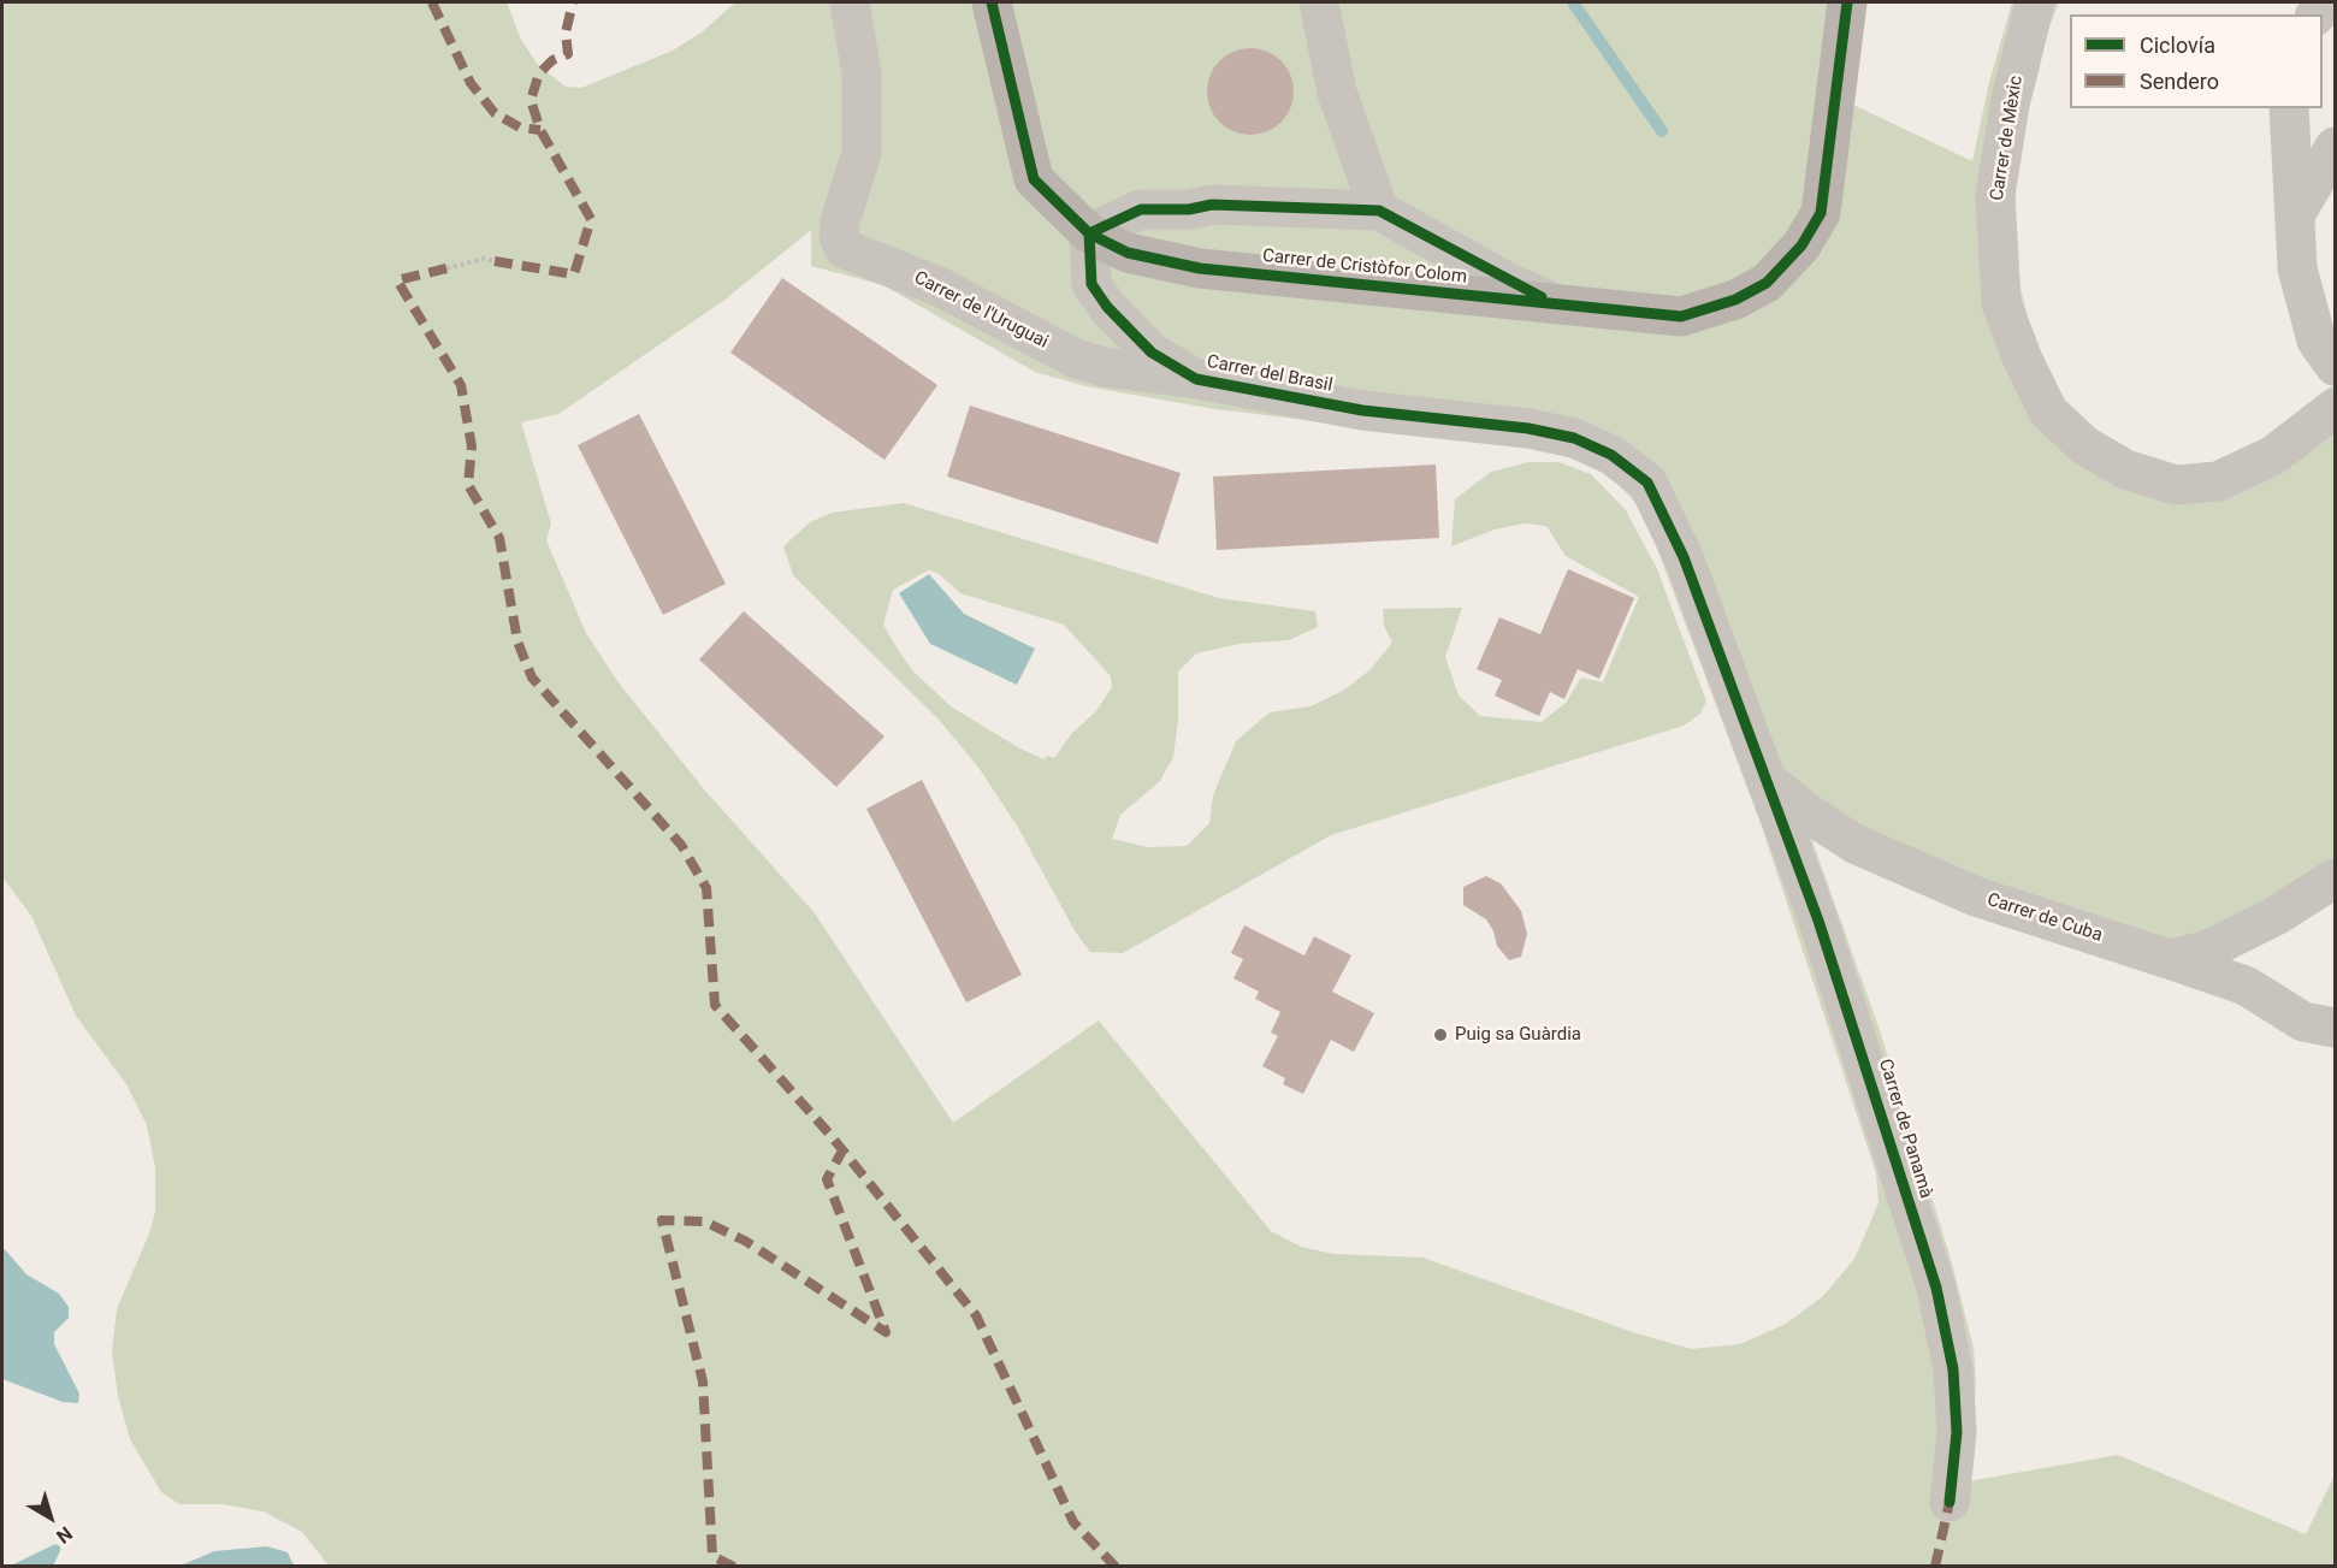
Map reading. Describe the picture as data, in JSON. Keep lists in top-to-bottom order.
{
  "streets": {
    "street": [
      "Carrer de Mèxic",
      "Carrer de Cristòfor Colom",
      "Carrer de l'Uruguai",
      "Carrer del Brasil",
      "Carrer de Cuba",
      "Carrer de Panamà"
    ]
  },
  "crossings": [
    ["Carrer de Cristòfor Colom", "Carrer del Brasil"],
    ["Carrer de l'Uruguai", "Carrer del Brasil"],
    ["Carrer del Brasil", "Carrer de Cuba"],
    ["Carrer del Brasil", "Carrer de Panamà"],
    ["Carrer de Cuba", "Carrer de Panamà"]
  ],
  "places": ["Puig sa Guàrdia"],
  "legend": ["Ciclovía", "Sendero"],
  "north": "bottom right"
}
